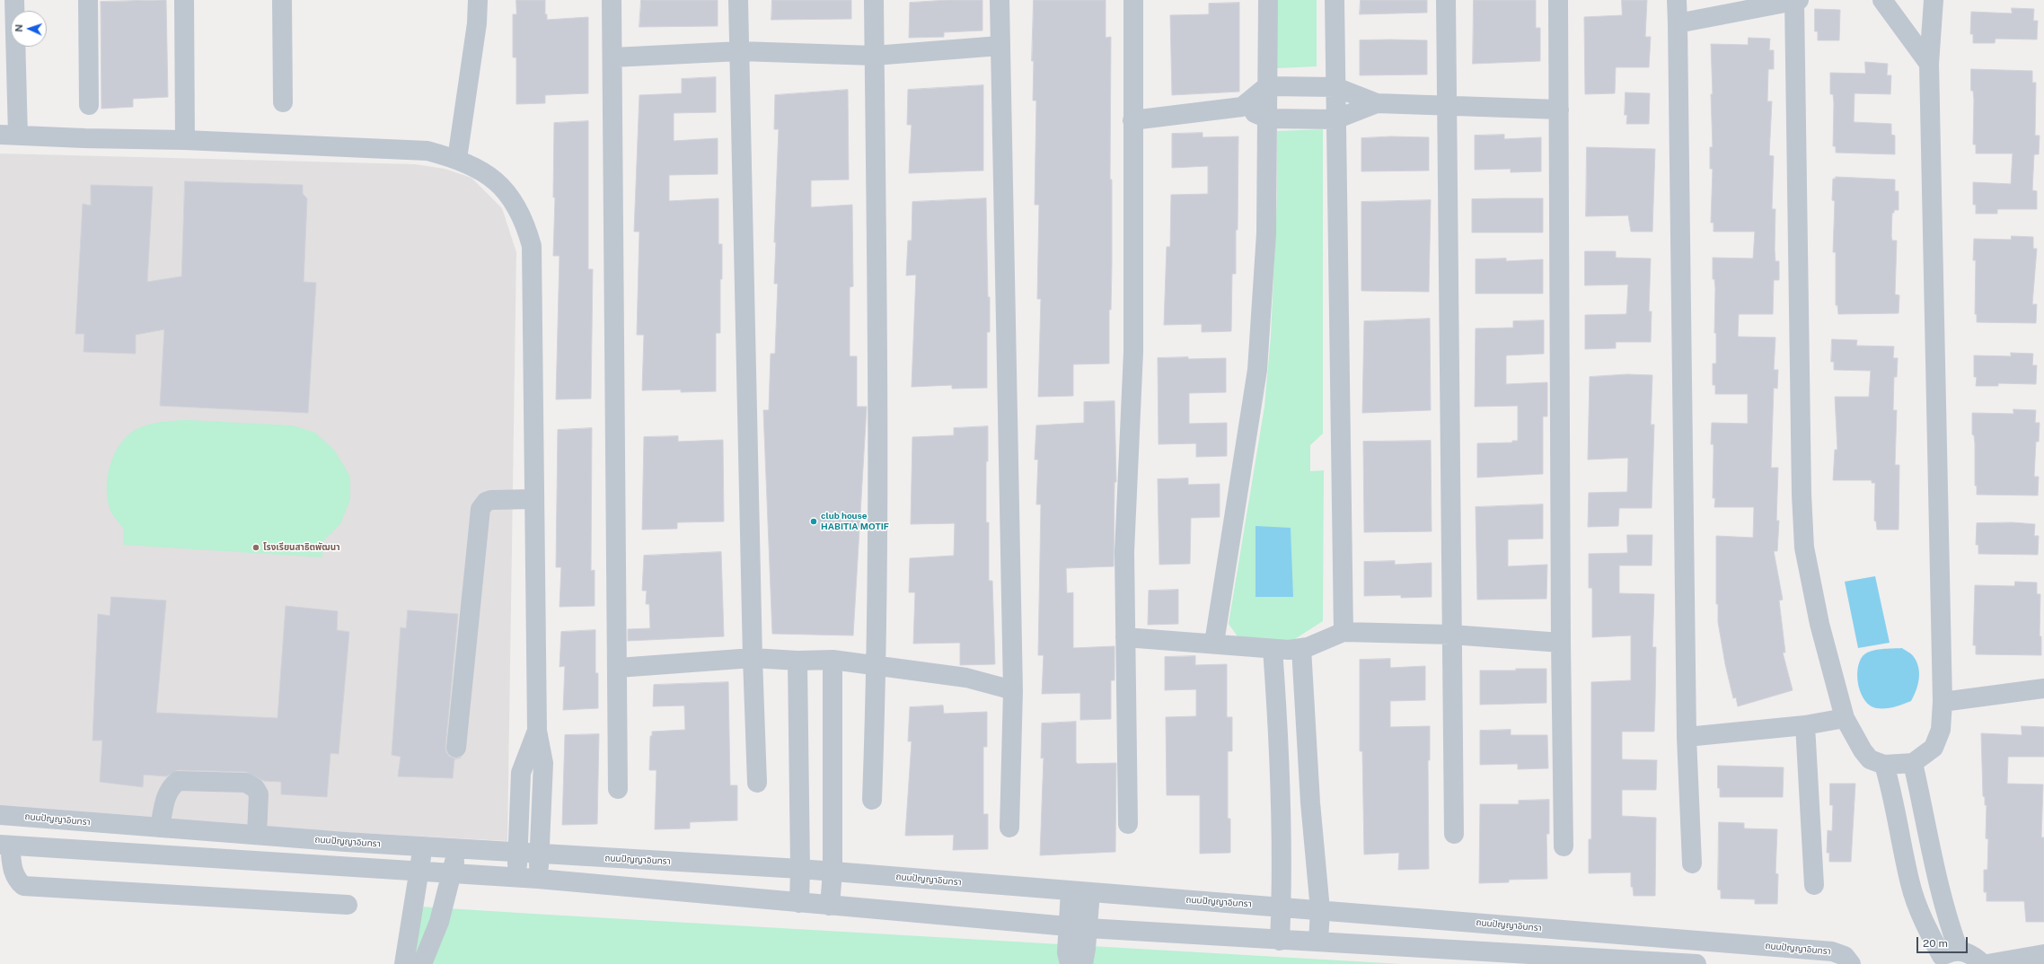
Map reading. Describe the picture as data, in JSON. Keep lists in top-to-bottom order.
{
  "streets": {
    "street": ["ถนนปัญญาอินทรา"]
  },
  "places": ["club house HABITIA MOTIF", "โรงเรียนสาธิตพัฒนา"],
  "scale_bar": "20 m",
  "north": "left"
}
